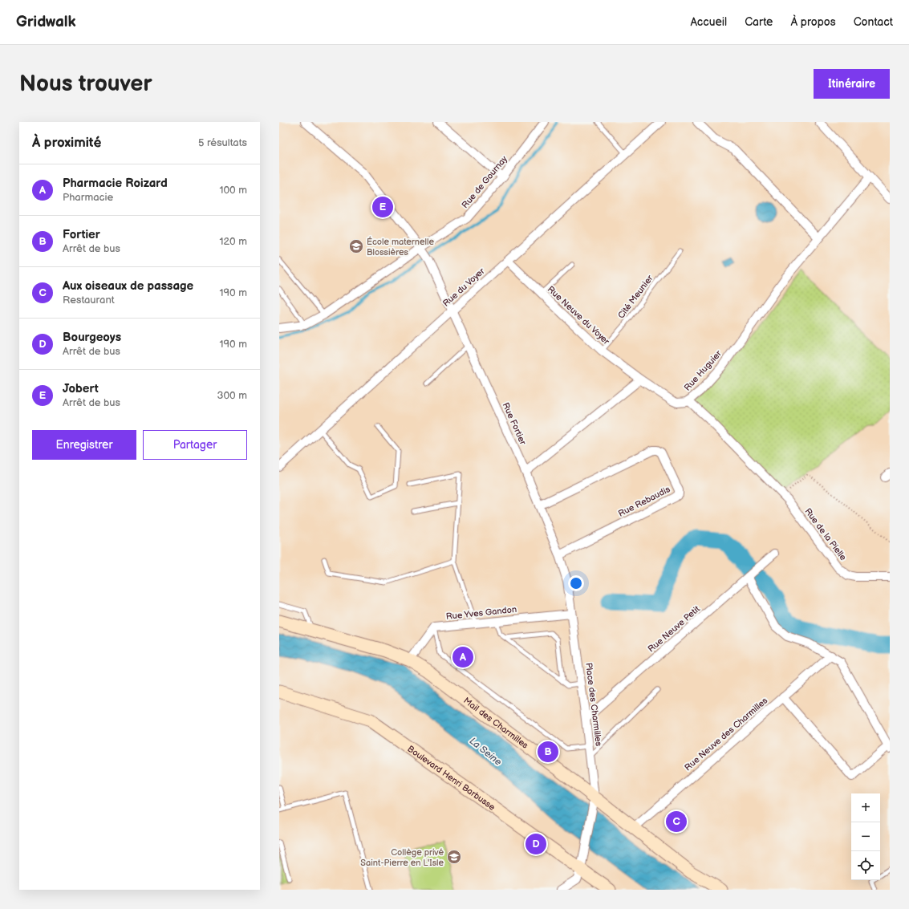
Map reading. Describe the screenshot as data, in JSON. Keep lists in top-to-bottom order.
{
  "streets": {
    "main road": ["Mail des Charmilles", "Boulevard Henri Barbusse"],
    "street": [
      "Rue de Gournay",
      "Rue du Voyer",
      "Rue Neuve du Voyer",
      "Rue Huguier",
      "Rue Fortier",
      "Rue Rebaudis",
      "Rue de la Pielle",
      "Rue Yves Gandon",
      "Rue Neuve Petit",
      "Place des Charmilles",
      "Rue Neuve des Charmilles"
    ],
    "lane": ["Cité Meunier"]
  },
  "crossings": [
    ["Rue de Gournay", "Rue Fortier"],
    ["Rue du Voyer", "Rue Neuve du Voyer"],
    ["Rue du Voyer", "Rue Fortier"],
    ["Cité Meunier", "Rue Neuve du Voyer"],
    ["Rue Neuve du Voyer", "Rue Huguier"],
    ["Rue Huguier", "Rue de la Pielle"],
    ["Rue Fortier", "Rue Rebaudis"],
    ["Rue Fortier", "Rue Yves Gandon"],
    ["Rue Fortier", "Place des Charmilles"],
    ["Rue Yves Gandon", "Place des Charmilles"],
    ["Rue Neuve Petit", "Place des Charmilles"],
    ["Place des Charmilles", "Mail des Charmilles"],
    ["Place des Charmilles", "Boulevard Henri Barbusse"],
    ["Mail des Charmilles", "Rue Neuve des Charmilles"]
  ],
  "water": ["La Seine"],
  "places": {
    "school or university": ["École maternelle Blossières", "Collège privé Saint-Pierre en L'Isle"]
  },
  "page": {
    "header": "Gridwalk",
    "nav": [
      "Accueil",
      "Carte",
      "À propos",
      "Contact"
    ],
    "buttons": [
      "Itinéraire",
      ["Enregistrer", "Partager"]
    ],
    "title": "Nous trouver",
    "heading": ["À proximité", "5 résultats"],
    "list": [
      {
        "mark": "A",
        "name": "Pharmacie Roizard",
        "note": "Pharmacie",
        "value": "100 m"
      },
      {
        "mark": "B",
        "name": "Fortier",
        "note": "Arrêt de bus",
        "value": "120 m"
      },
      {
        "mark": "C",
        "name": "Aux oiseaux de passage",
        "note": "Restaurant",
        "value": "190 m"
      },
      {
        "mark": "D",
        "name": "Bourgeoys",
        "note": "Arrêt de bus",
        "value": "190 m"
      },
      {
        "mark": "E",
        "name": "Jobert",
        "note": "Arrêt de bus",
        "value": "300 m"
      }
    ],
    "pins": [
      "E",
      "A",
      "B",
      "C",
      "D"
    ],
    "map_buttons": ["+", "−"]
  }
}
